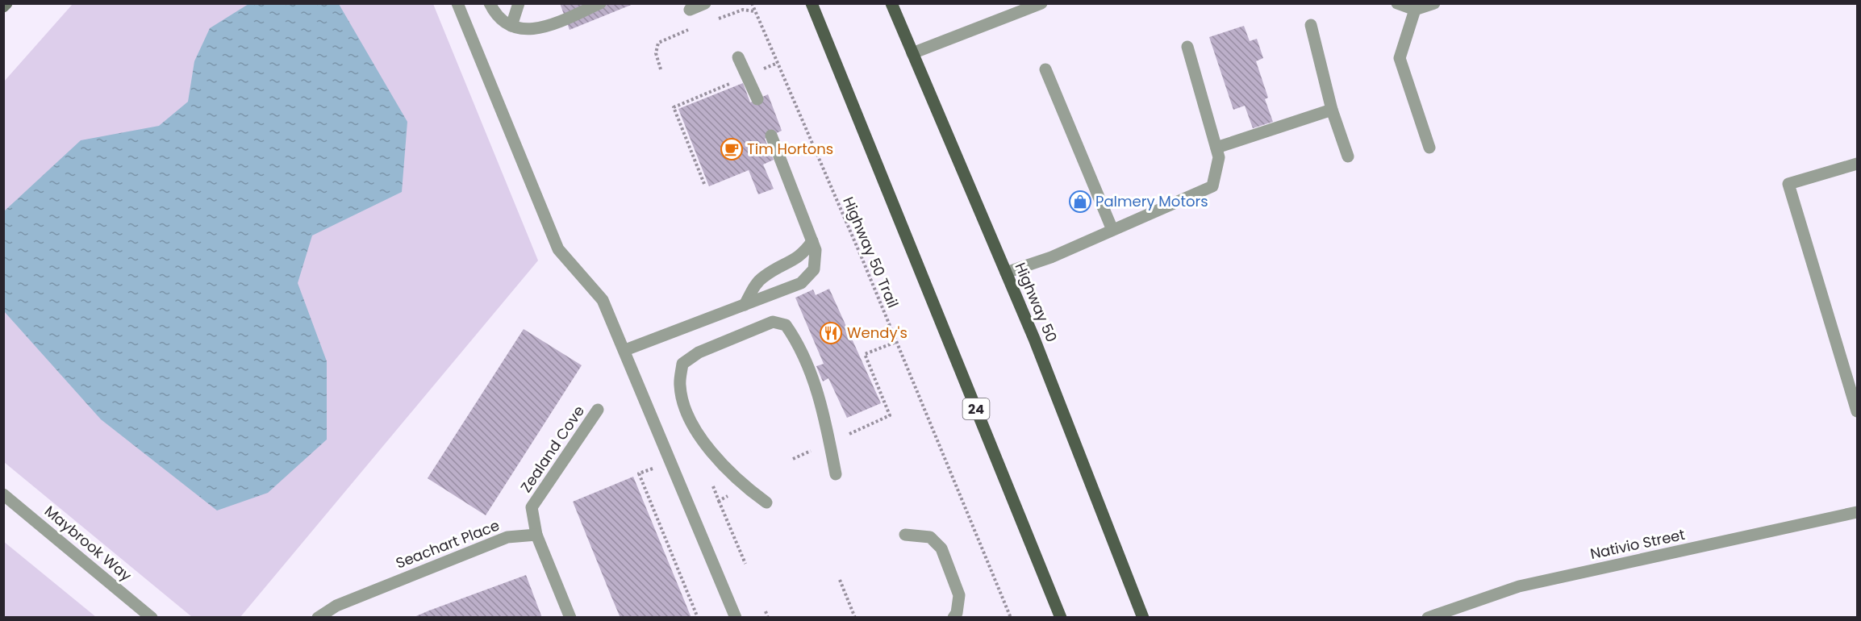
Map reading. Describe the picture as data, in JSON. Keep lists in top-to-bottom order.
{
  "streets": {
    "main road": ["Highway 50", "24"],
    "street": [
      "Zealand Cove",
      "Maybrook Way",
      "Seachart Place",
      "Nativio Street"
    ],
    "path": ["Highway 50 Trail"]
  },
  "crossings": [
    ["Zealand Cove", "Seachart Place"]
  ],
  "places": {
    "cafe": ["Tim Hortons"],
    "shop": ["Palmery Motors"],
    "restaurant": ["Wendy's"]
  }
}
